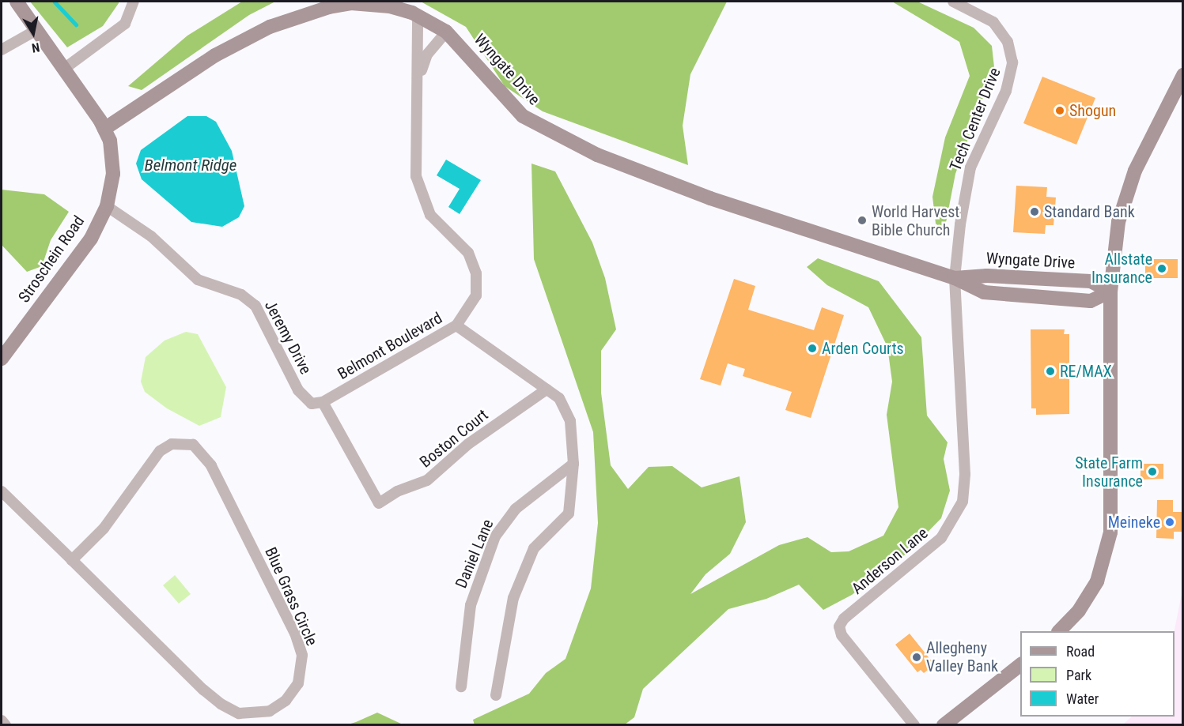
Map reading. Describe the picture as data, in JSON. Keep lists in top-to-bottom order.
{
  "streets": {
    "street": [
      "Wyngate Drive",
      "Tech Center Drive",
      "Stroschein Road",
      "Jeremy Drive",
      "Belmont Boulevard",
      "Boston Court",
      "Daniel Lane",
      "Anderson Lane",
      "Blue Grass Circle"
    ]
  },
  "crossings": [
    ["Wyngate Drive", "Tech Center Drive"],
    ["Wyngate Drive", "Stroschein Road"],
    ["Wyngate Drive", "Belmont Boulevard"],
    ["Wyngate Drive", "Anderson Lane"],
    ["Tech Center Drive", "Anderson Lane"],
    ["Stroschein Road", "Jeremy Drive"],
    ["Jeremy Drive", "Belmont Boulevard"],
    ["Jeremy Drive", "Boston Court"],
    ["Belmont Boulevard", "Boston Court"]
  ],
  "water": ["Belmont Ridge"],
  "places": [
    "Shogun",
    "Standard Bank",
    "World Harvest Bible Church",
    "Allstate Insurance",
    "Arden Courts",
    "RE/MAX",
    "State Farm Insurance",
    "Meineke",
    "Allegheny Valley Bank"
  ],
  "legend": ["Road", "Park", "Water"],
  "north": "bottom"
}
